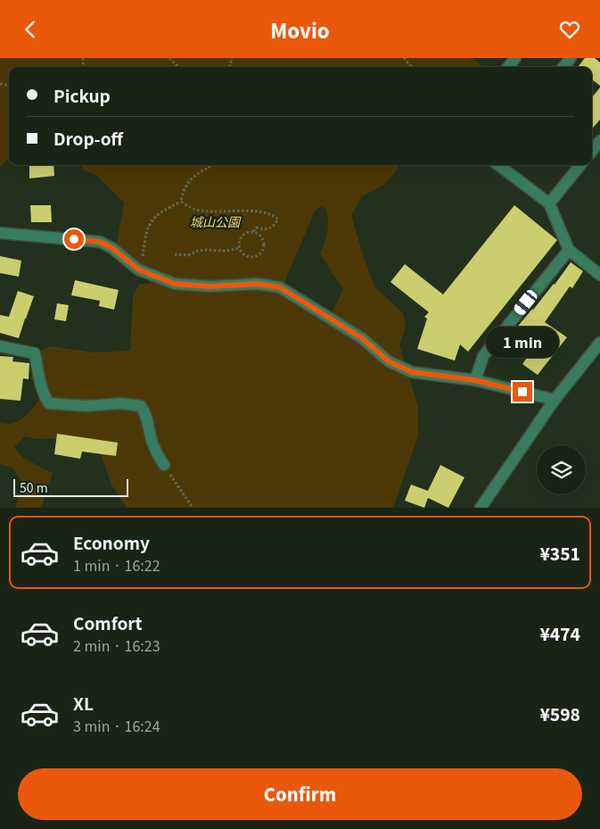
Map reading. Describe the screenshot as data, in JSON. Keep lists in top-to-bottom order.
{
  "parks": ["城山公園"],
  "scale_bar": "50 m",
  "page": {
    "header": "Movio",
    "banner": ["Pickup", "Drop-off"],
    "bubble": "1 min",
    "scale": "50 m",
    "list": [
      {
        "name": "Economy",
        "note": "1 min · 16:22",
        "value": "¥351"
      },
      {
        "name": "Comfort",
        "note": "2 min · 16:23",
        "value": "¥474"
      },
      {
        "name": "XL",
        "note": "3 min · 16:24",
        "value": "¥598"
      }
    ],
    "buttons": "Confirm"
  }
}
